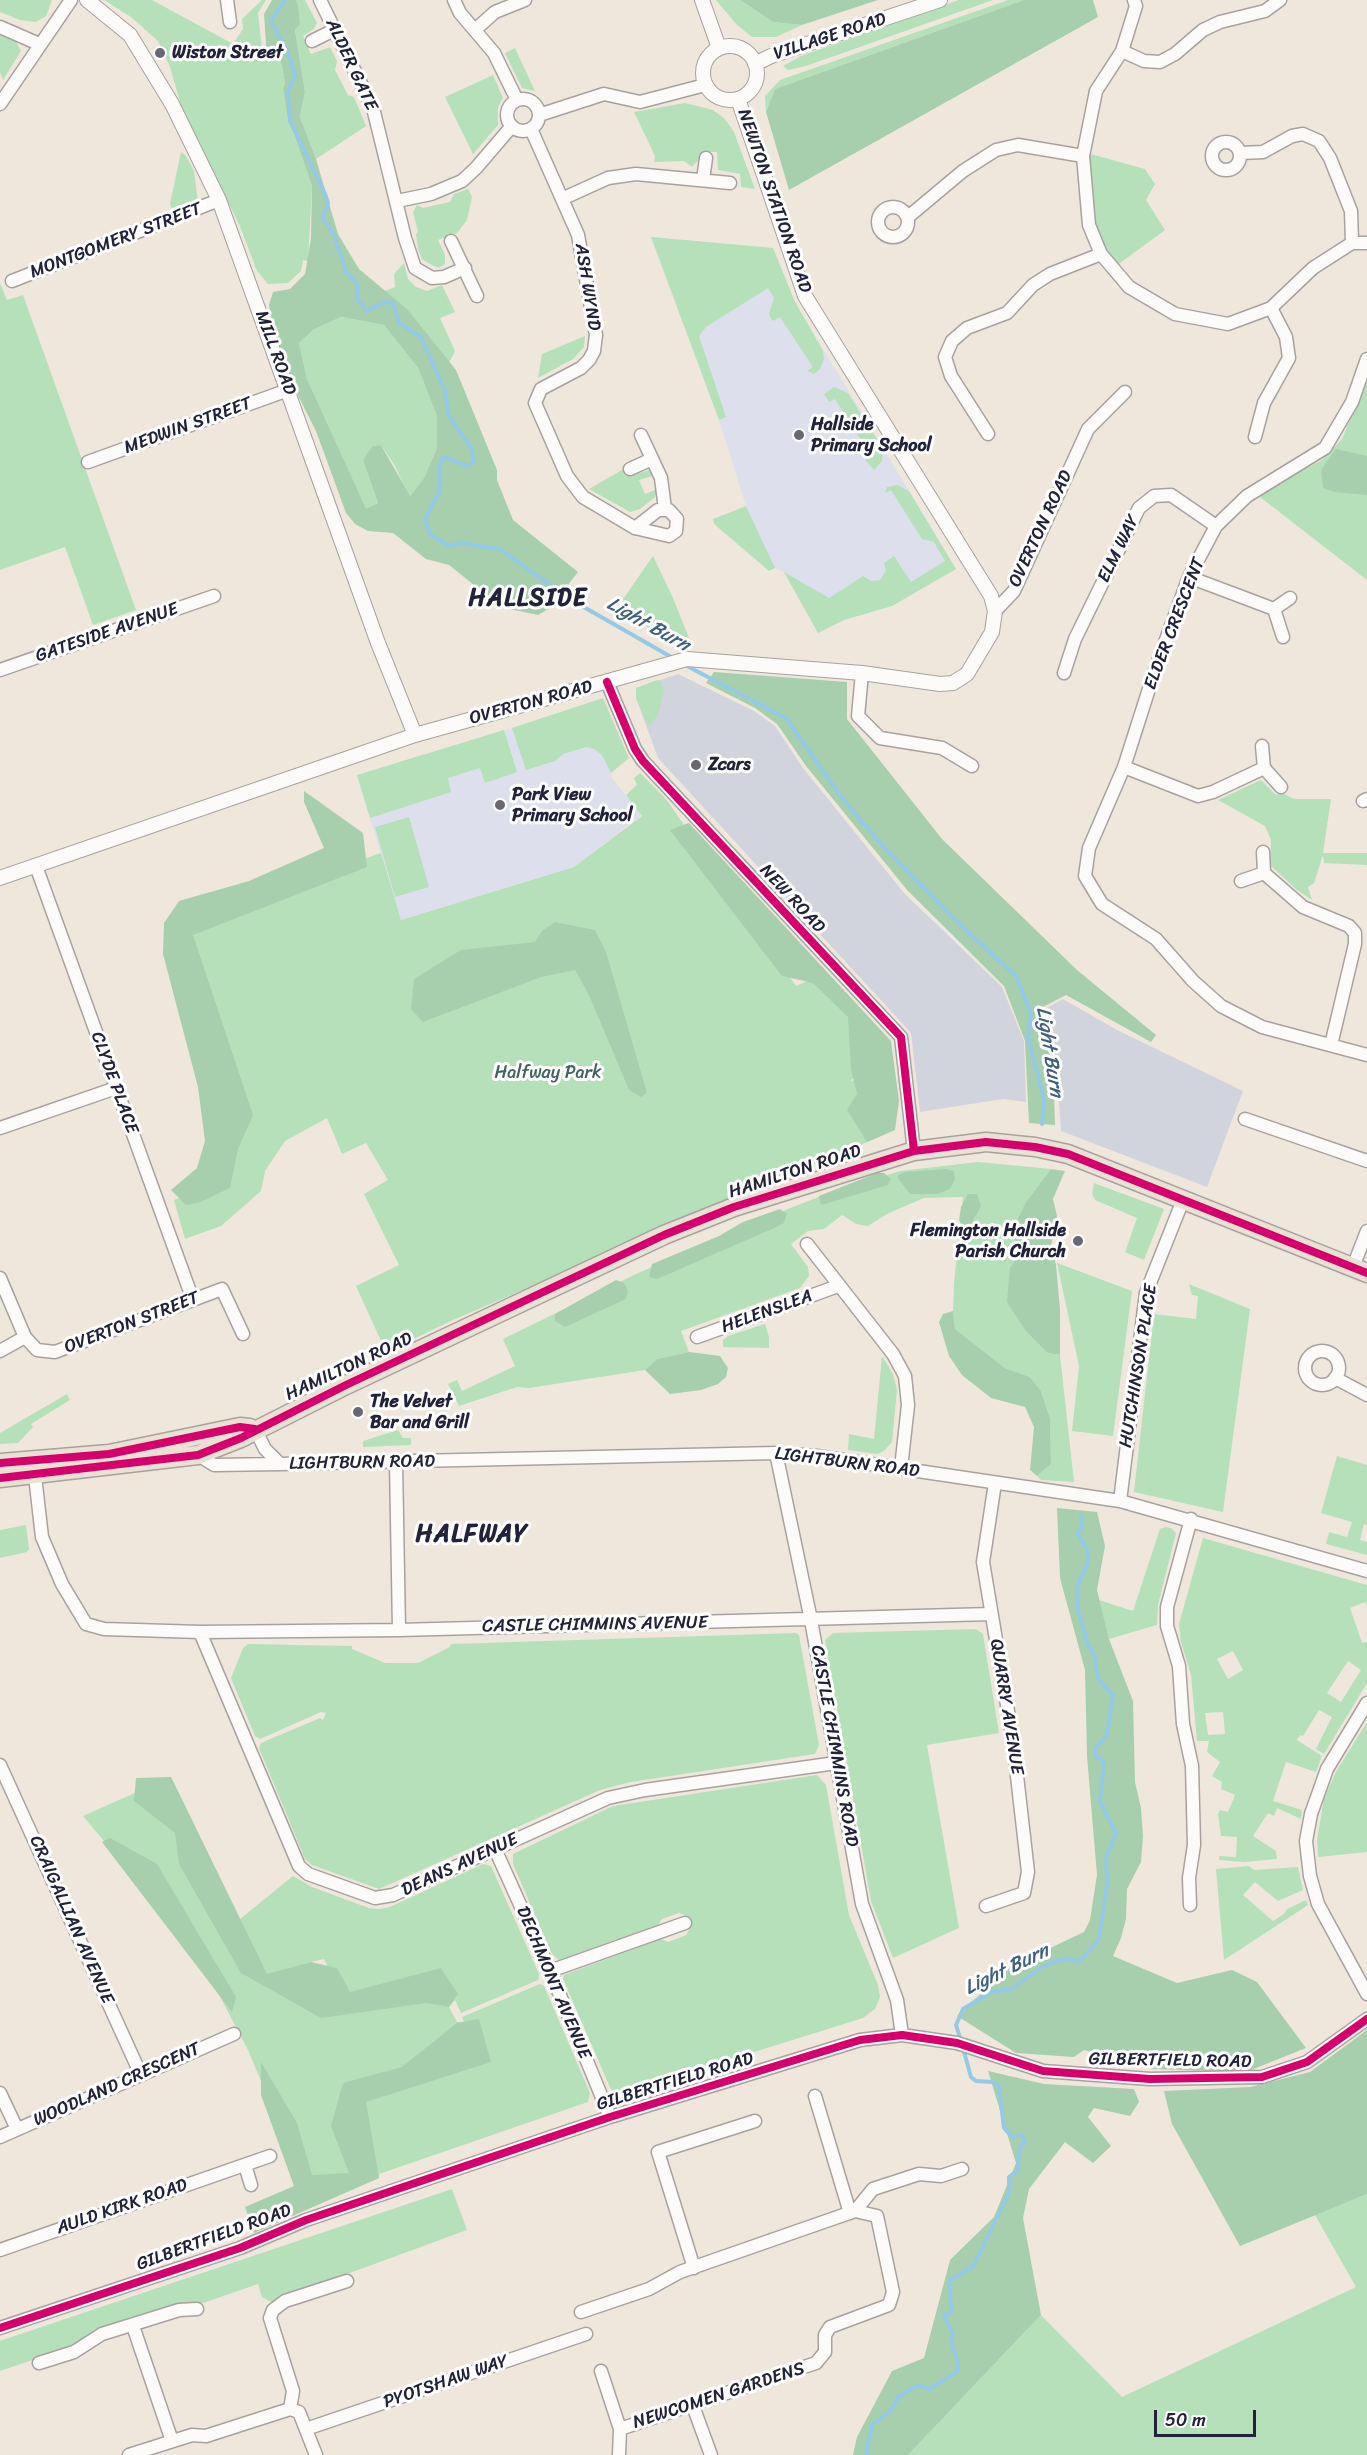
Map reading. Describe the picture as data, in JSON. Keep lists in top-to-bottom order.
{
  "streets": {
    "main road": ["HAMILTON ROAD"],
    "street": [
      "VILLAGE ROAD",
      "ALDER GATE",
      "NEWTON STATION ROAD",
      "MONTGOMERY STREET",
      "ASH WYND",
      "MILL ROAD",
      "MEDWIN STREET",
      "OVERTON ROAD",
      "ELM WAY",
      "ELDER CRESCENT",
      "GATESIDE AVENUE",
      "NEW ROAD",
      "CLYDE PLACE",
      "HELENSLEA",
      "OVERTON STREET",
      "HUTCHINSON PLACE",
      "LIGHTBURN ROAD",
      "CASTLE CHIMMINS AVENUE",
      "QUARRY AVENUE",
      "CASTLE CHIMMINS ROAD",
      "DEANS AVENUE",
      "CRAIGALLIAN AVENUE",
      "DECHMONT AVENUE",
      "GILBERTFIELD ROAD",
      "WOODLAND CRESCENT",
      "AULD KIRK ROAD",
      "PYOTSHAW WAY",
      "NEWCOMEN GARDENS"
    ]
  },
  "crossings": [
    ["VILLAGE ROAD", "NEWTON STATION ROAD"],
    ["NEWTON STATION ROAD", "OVERTON ROAD"],
    ["MONTGOMERY STREET", "MILL ROAD"],
    ["MILL ROAD", "MEDWIN STREET"],
    ["MILL ROAD", "OVERTON ROAD"],
    ["OVERTON ROAD", "NEW ROAD"],
    ["OVERTON ROAD", "CLYDE PLACE"],
    ["ELM WAY", "ELDER CRESCENT"],
    ["NEW ROAD", "HAMILTON ROAD"],
    ["CLYDE PLACE", "OVERTON STREET"],
    ["HAMILTON ROAD", "HUTCHINSON PLACE"],
    ["HAMILTON ROAD", "LIGHTBURN ROAD"],
    ["HAMILTON ROAD", "CASTLE CHIMMINS AVENUE"],
    ["HUTCHINSON PLACE", "LIGHTBURN ROAD"],
    ["LIGHTBURN ROAD", "QUARRY AVENUE"],
    ["LIGHTBURN ROAD", "CASTLE CHIMMINS ROAD"],
    ["CASTLE CHIMMINS AVENUE", "QUARRY AVENUE"],
    ["CASTLE CHIMMINS AVENUE", "CASTLE CHIMMINS ROAD"],
    ["CASTLE CHIMMINS AVENUE", "DEANS AVENUE"],
    ["CASTLE CHIMMINS ROAD", "DEANS AVENUE"],
    ["CASTLE CHIMMINS ROAD", "GILBERTFIELD ROAD"],
    ["DEANS AVENUE", "DECHMONT AVENUE"],
    ["CRAIGALLIAN AVENUE", "WOODLAND CRESCENT"],
    ["DECHMONT AVENUE", "GILBERTFIELD ROAD"]
  ],
  "districts": ["HALLSIDE", "HALFWAY"],
  "water": ["Light Burn"],
  "parks": ["Halfway Park"],
  "places": [
    "Wiston Street",
    "Hallside Primary School",
    "Zcars",
    "Park View Primary School",
    "Flemington Hallside Parish Church",
    "The Velvet Bar and Grill"
  ],
  "scale_bar": "50 m"
}
